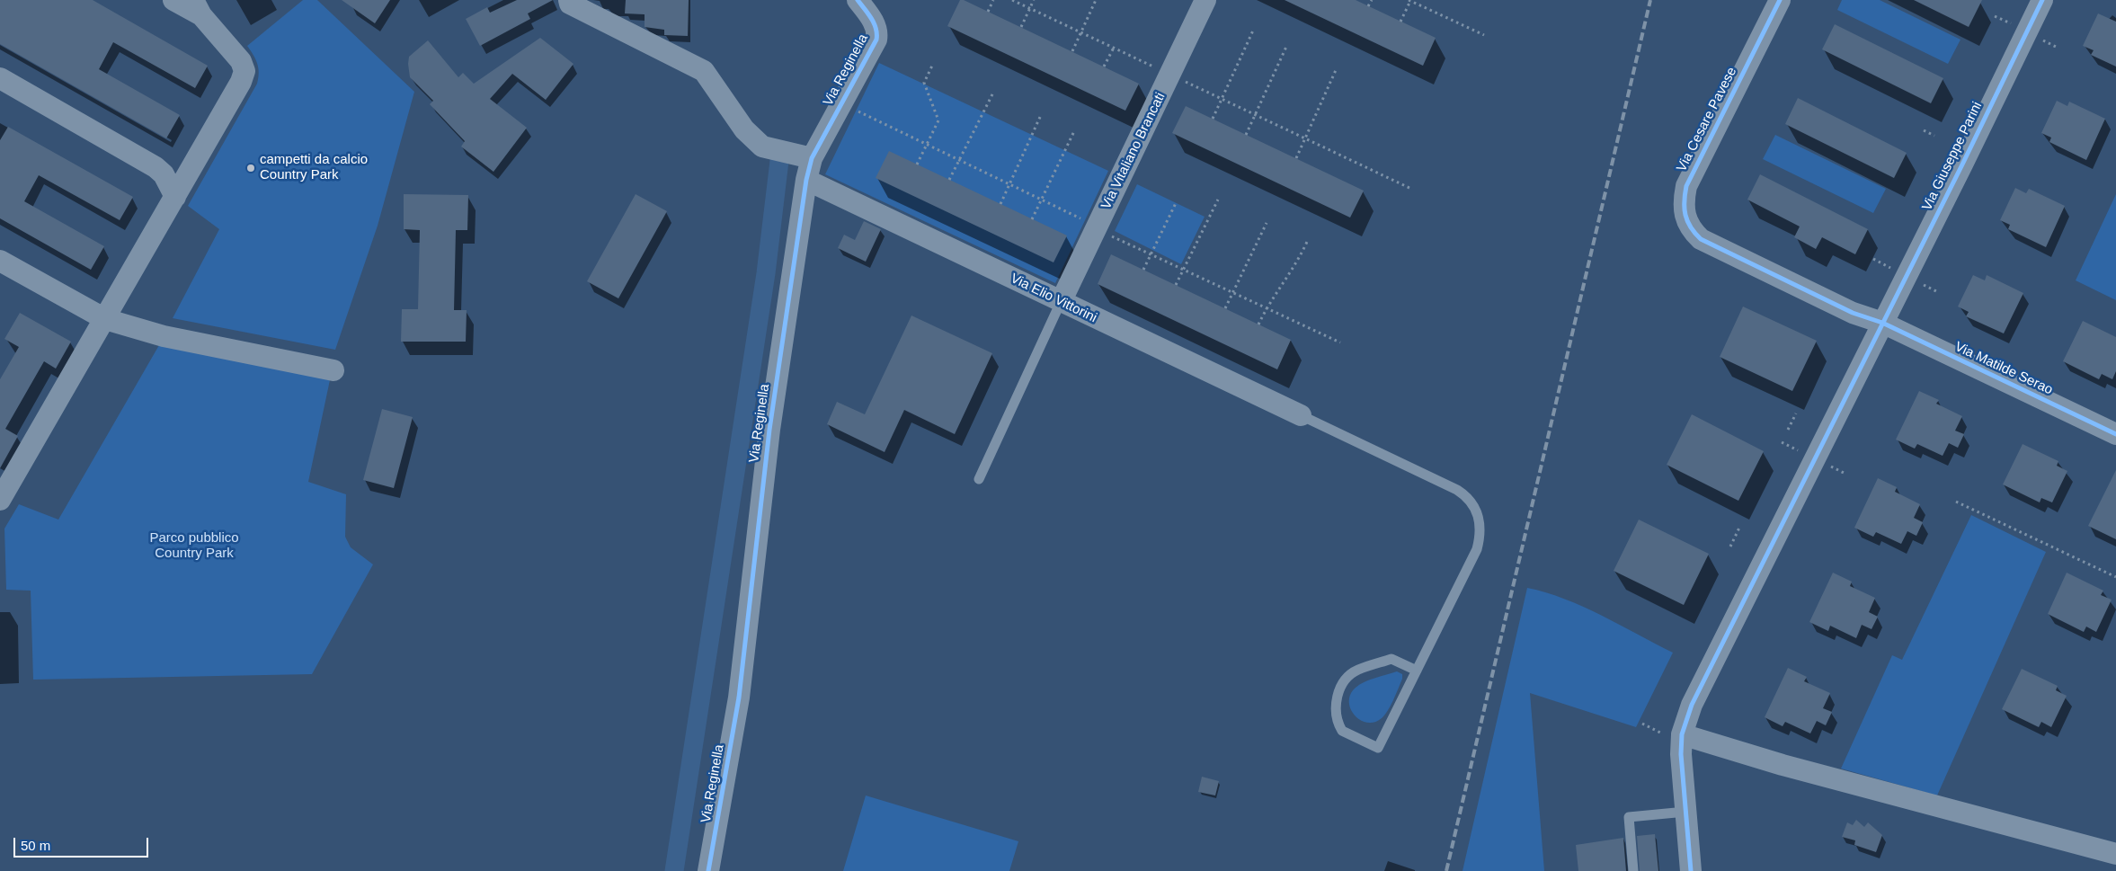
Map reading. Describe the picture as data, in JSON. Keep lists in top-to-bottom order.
{
  "streets": {
    "street": [
      "Via Reginella",
      "Via Cesare Pavese",
      "Via Vitaliano Brancati",
      "Via Giuseppe Parini",
      "Via Elio Vittorini",
      "Via Matilde Serao"
    ]
  },
  "crossings": [
    ["Via Reginella", "Via Elio Vittorini"],
    ["Via Cesare Pavese", "Via Giuseppe Parini"],
    ["Via Cesare Pavese", "Via Matilde Serao"],
    ["Via Vitaliano Brancati", "Via Elio Vittorini"],
    ["Via Giuseppe Parini", "Via Matilde Serao"]
  ],
  "parks": ["Parco pubblico Country Park"],
  "places": ["campetti da calcio Country Park"],
  "scale_bar": "50 m"
}
